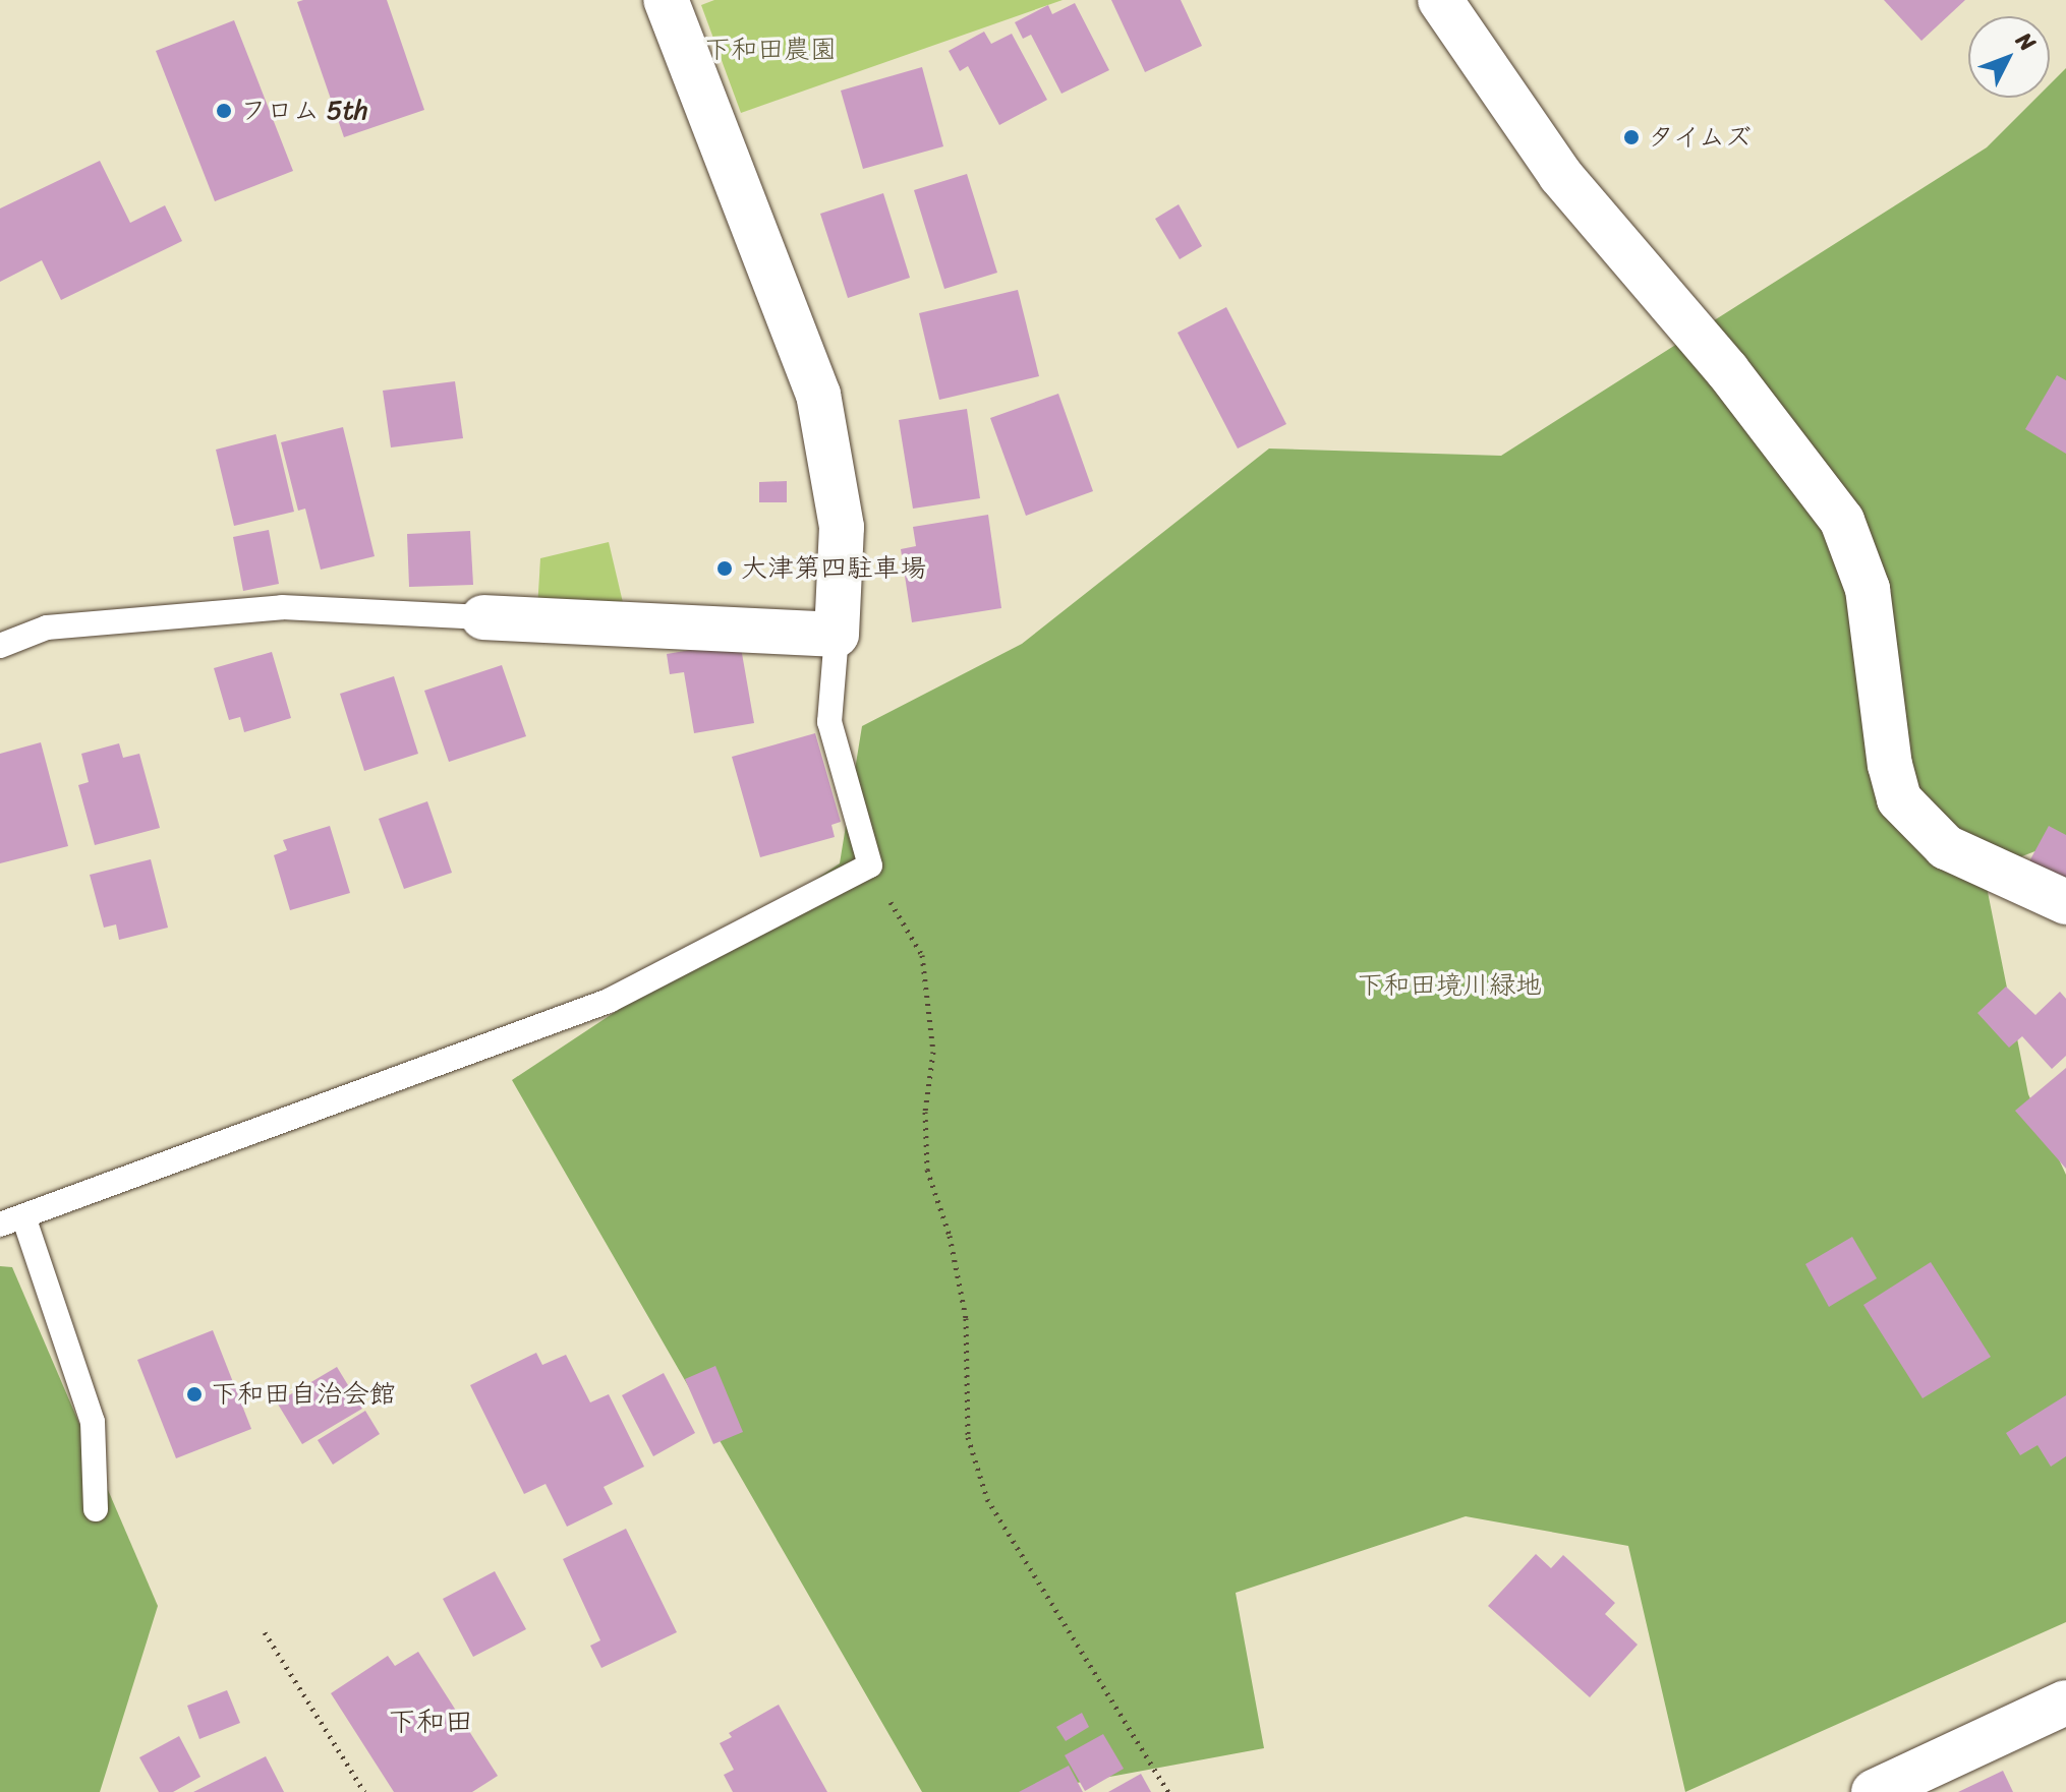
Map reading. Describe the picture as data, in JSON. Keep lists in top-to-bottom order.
{
  "districts": ["下和田"],
  "parks": ["下和田農園", "下和田境川緑地"],
  "places": [
    "フロム 5th",
    "タイムズ",
    "大津第四駐車場",
    "下和田自治会館"
  ],
  "north": "top right"
}
